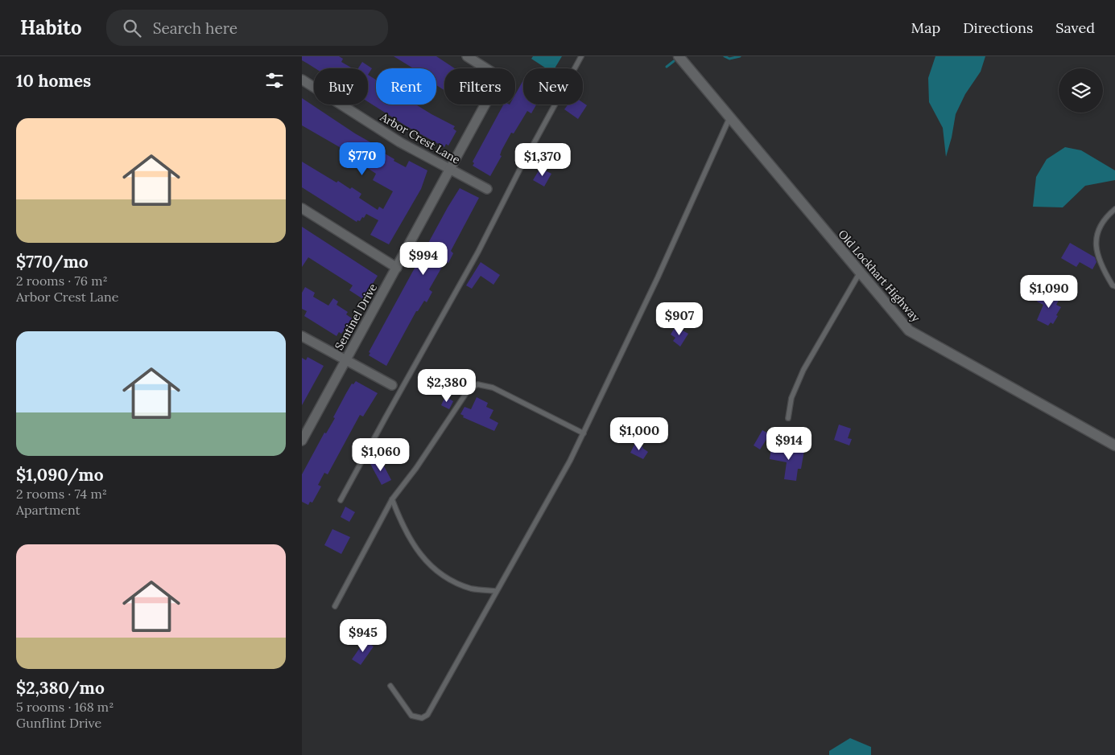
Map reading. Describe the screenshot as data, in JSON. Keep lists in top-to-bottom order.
{
  "streets": {
    "street": ["Arbor Crest Lane", "Old Lockhart Highway", "Sentinel Drive"]
  },
  "crossings": [
    ["Arbor Crest Lane", "Sentinel Drive"]
  ],
  "page": {
    "header": "Habito",
    "search": "Search here",
    "nav": ["Map", "Directions", "Saved"],
    "heading": "10 homes",
    "chip": [
      "Buy",
      "Rent",
      "Filters",
      "New"
    ],
    "list": [
      {
        "name": "$770/mo",
        "note": "2 rooms · 76 m² · Arbor Crest Lane"
      },
      {
        "name": "$1,090/mo",
        "note": "2 rooms · 74 m² · Apartment"
      },
      {
        "name": "$2,380/mo",
        "note": "5 rooms · 168 m² · Gunflint Drive"
      }
    ],
    "price": [
      "$770",
      "$1,370",
      "$994",
      "$1,090",
      "$907",
      "$2,380",
      "$1,000",
      "$914",
      "$1,060",
      "$945"
    ]
  }
}
